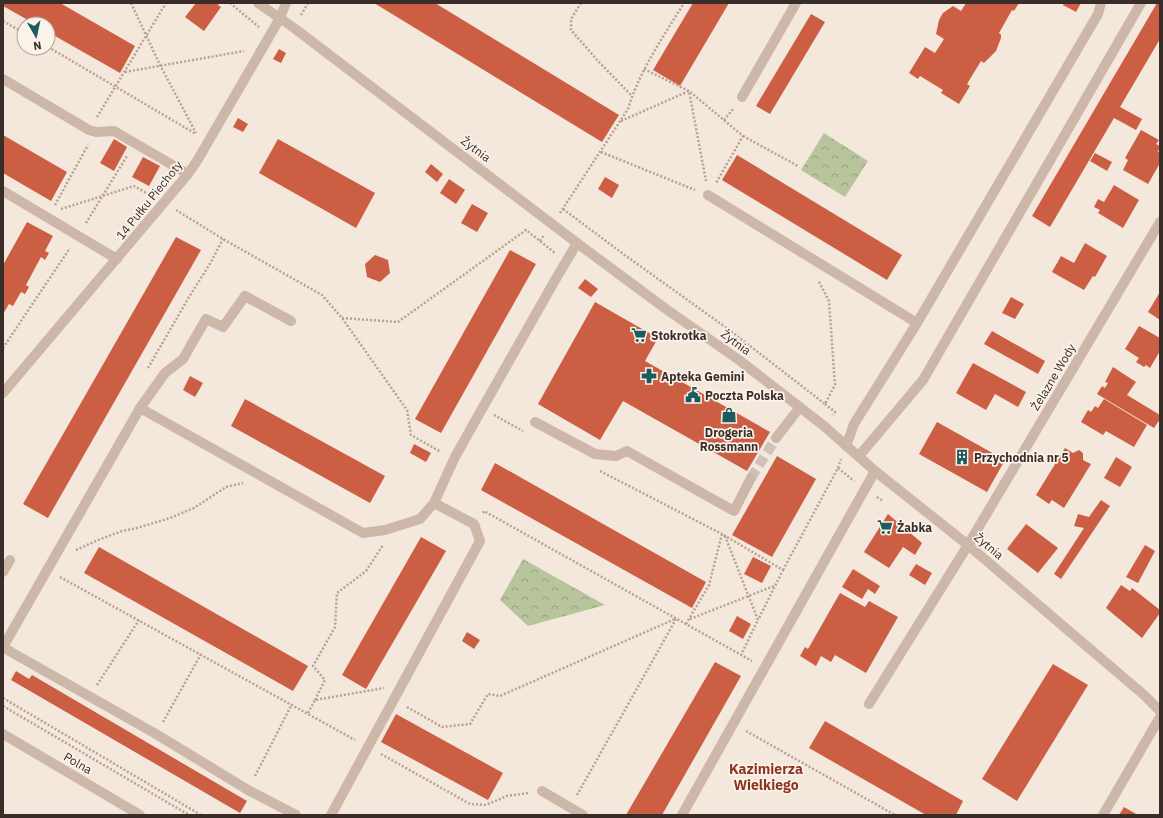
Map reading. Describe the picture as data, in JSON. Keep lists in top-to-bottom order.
{
  "streets": {
    "street": [
      "Żytnia",
      "14 Pułku Piechoty",
      "Żelazne Wody",
      "Polna"
    ]
  },
  "crossings": [
    ["Żytnia", "14 Pułku Piechoty"],
    ["Żytnia", "Żelazne Wody"]
  ],
  "districts": ["Kazimierza Wielkiego"],
  "places": {
    "supermarket": ["Stokrotka", "Żabka"],
    "pharmacy": ["Apteka Gemini"],
    "public building": ["Poczta Polska"],
    "shop": ["Drogeria Rossmann"],
    "building": ["Przychodnia nr 5"]
  },
  "north": "bottom"
}
